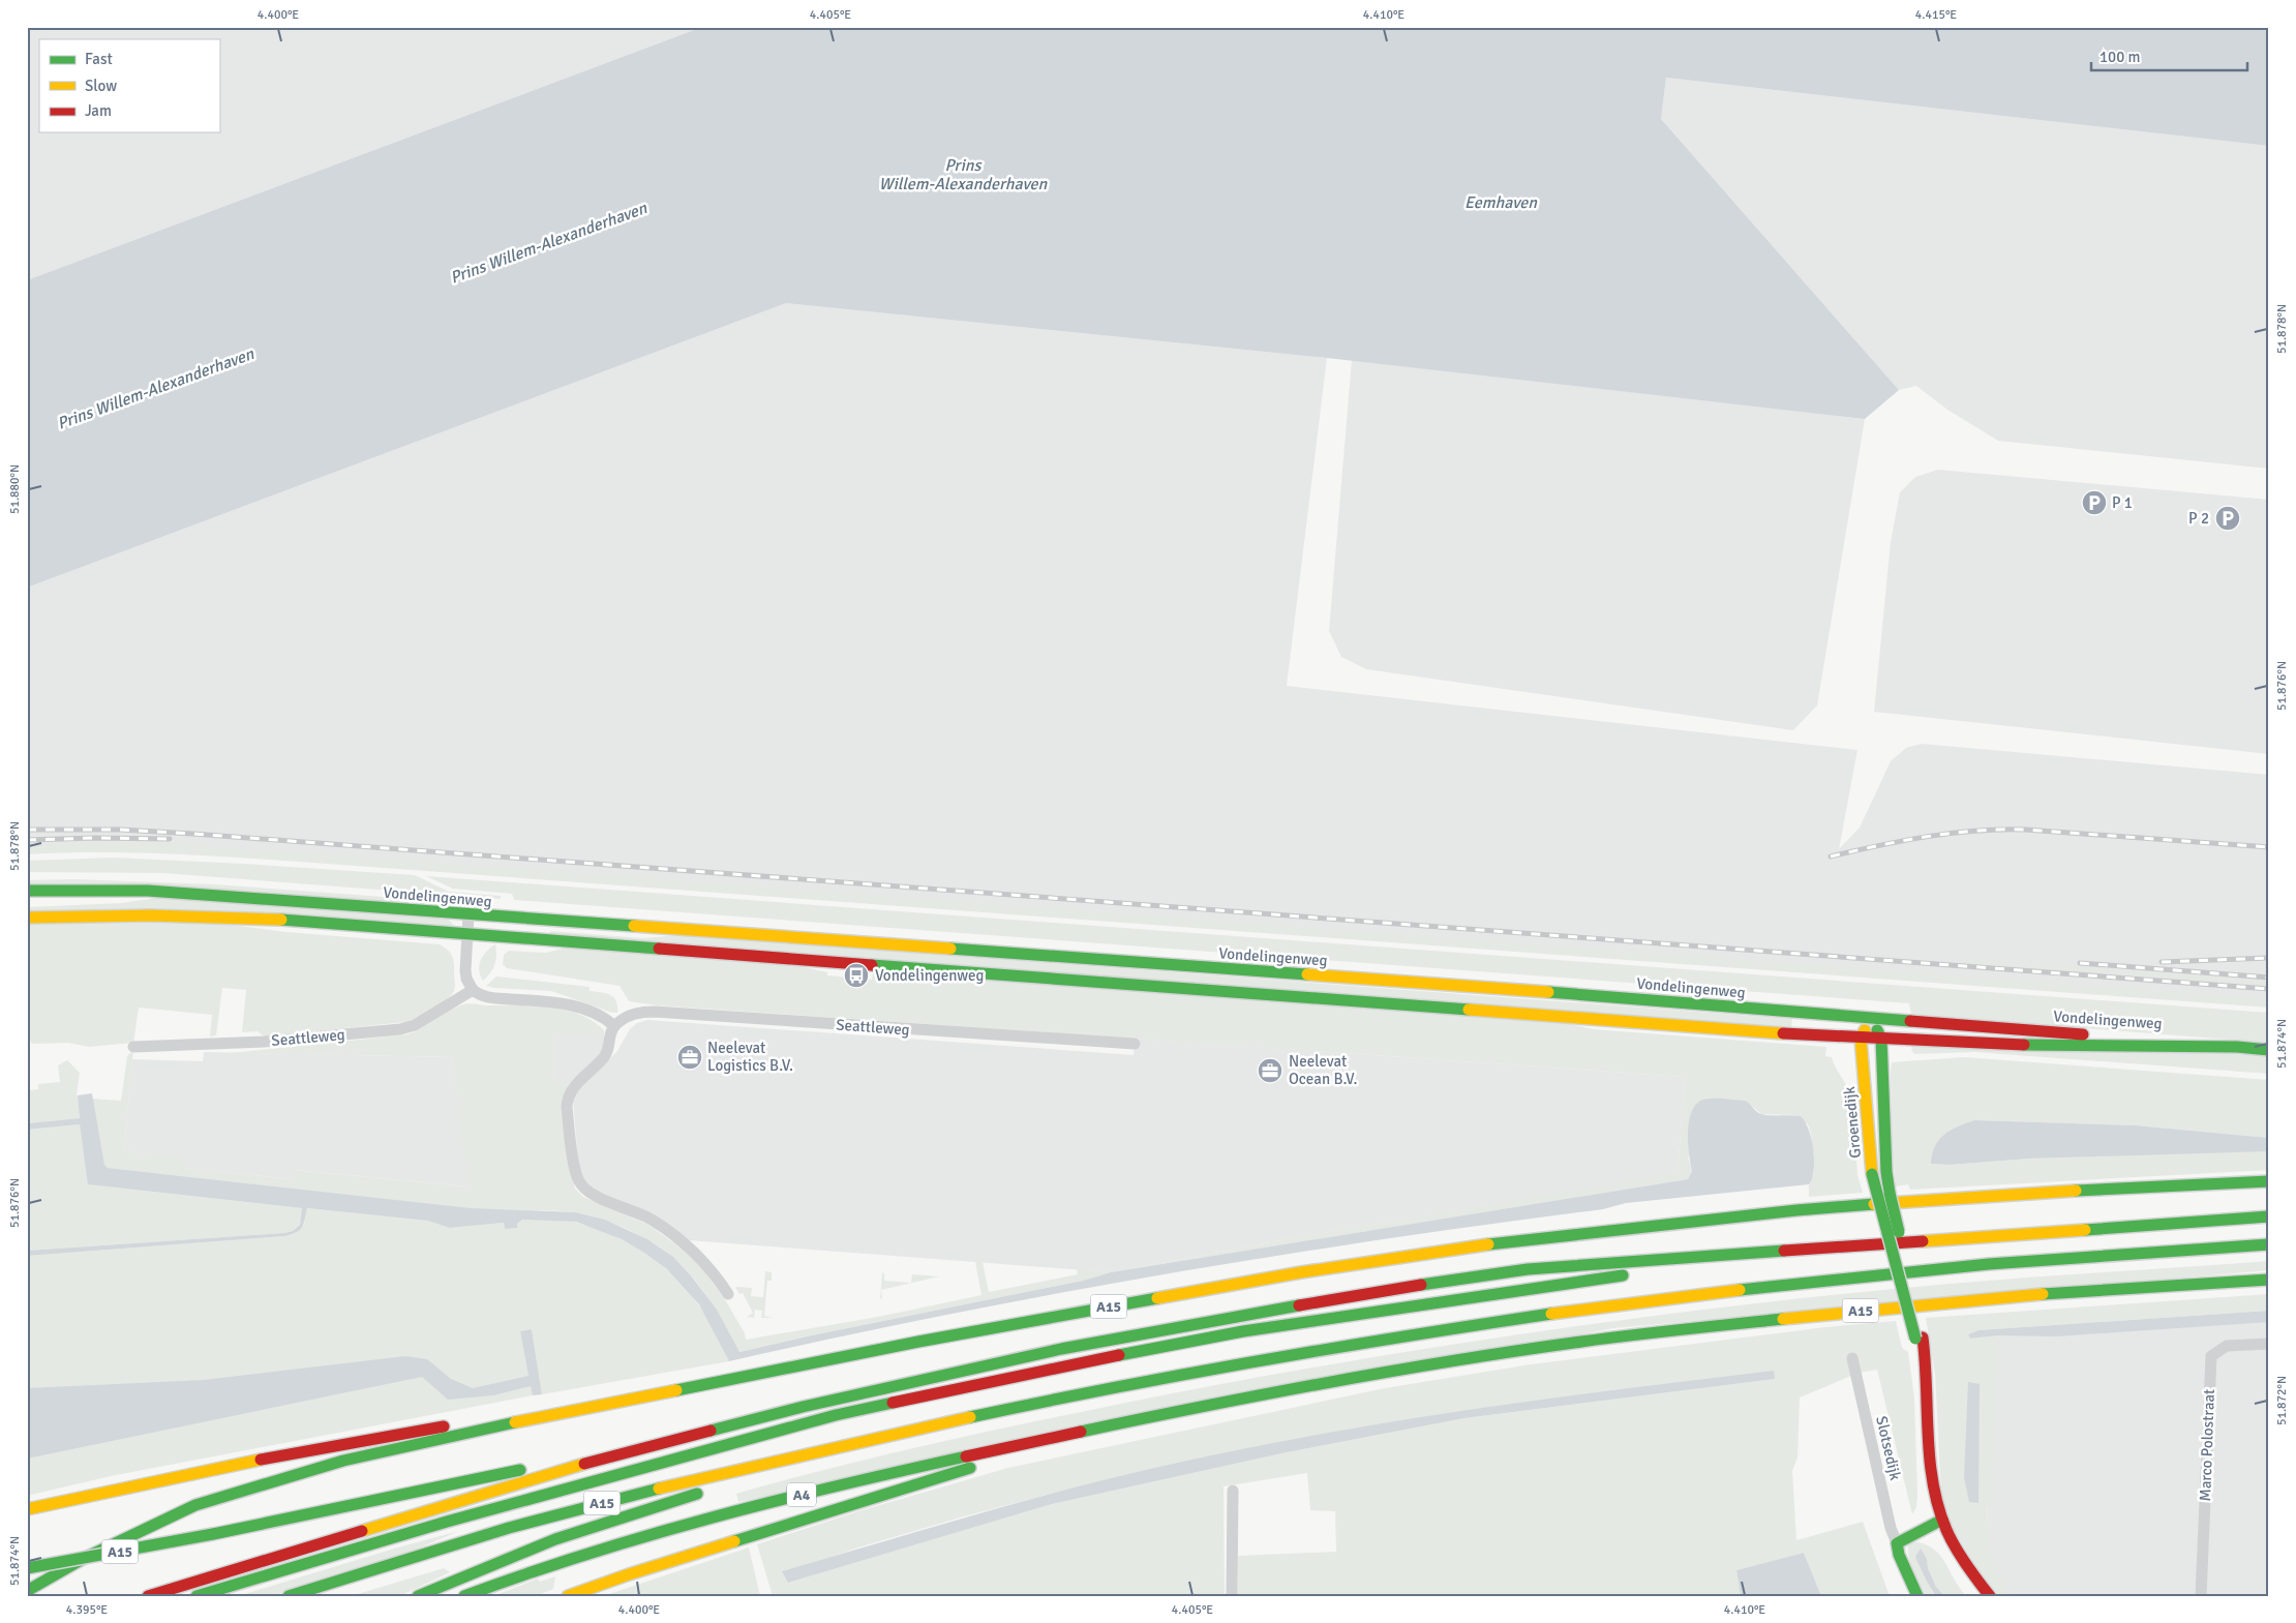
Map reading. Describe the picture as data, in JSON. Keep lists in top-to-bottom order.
{
  "streets": {
    "main road": [
      "Vondelingenweg",
      "Groenedijk",
      "A15",
      "Slotsedijk",
      "A4"
    ],
    "street": ["Seattleweg", "Marco Polostraat"]
  },
  "crossings": [
    ["Vondelingenweg", "Groenedijk"],
    ["A15", "A4"]
  ],
  "water": ["Prins Willem-Alexanderhaven", "Eemhaven"],
  "places": {
    "parking": ["P 1", "P 2"],
    "bus stop": ["Vondelingenweg"],
    "office": ["Neelevat Logistics B.V.", "Neelevat Ocean B.V."]
  },
  "legend": ["Fast", "Slow", "Jam"],
  "scale_bar": "100 m",
  "coordinates": [
    "4.400°E",
    "4.405°E",
    "4.410°E",
    "4.415°E",
    "51.878°N",
    "51.880°N",
    "51.876°N",
    "51.874°N",
    "51.872°N",
    "4.395°E"
  ]
}
